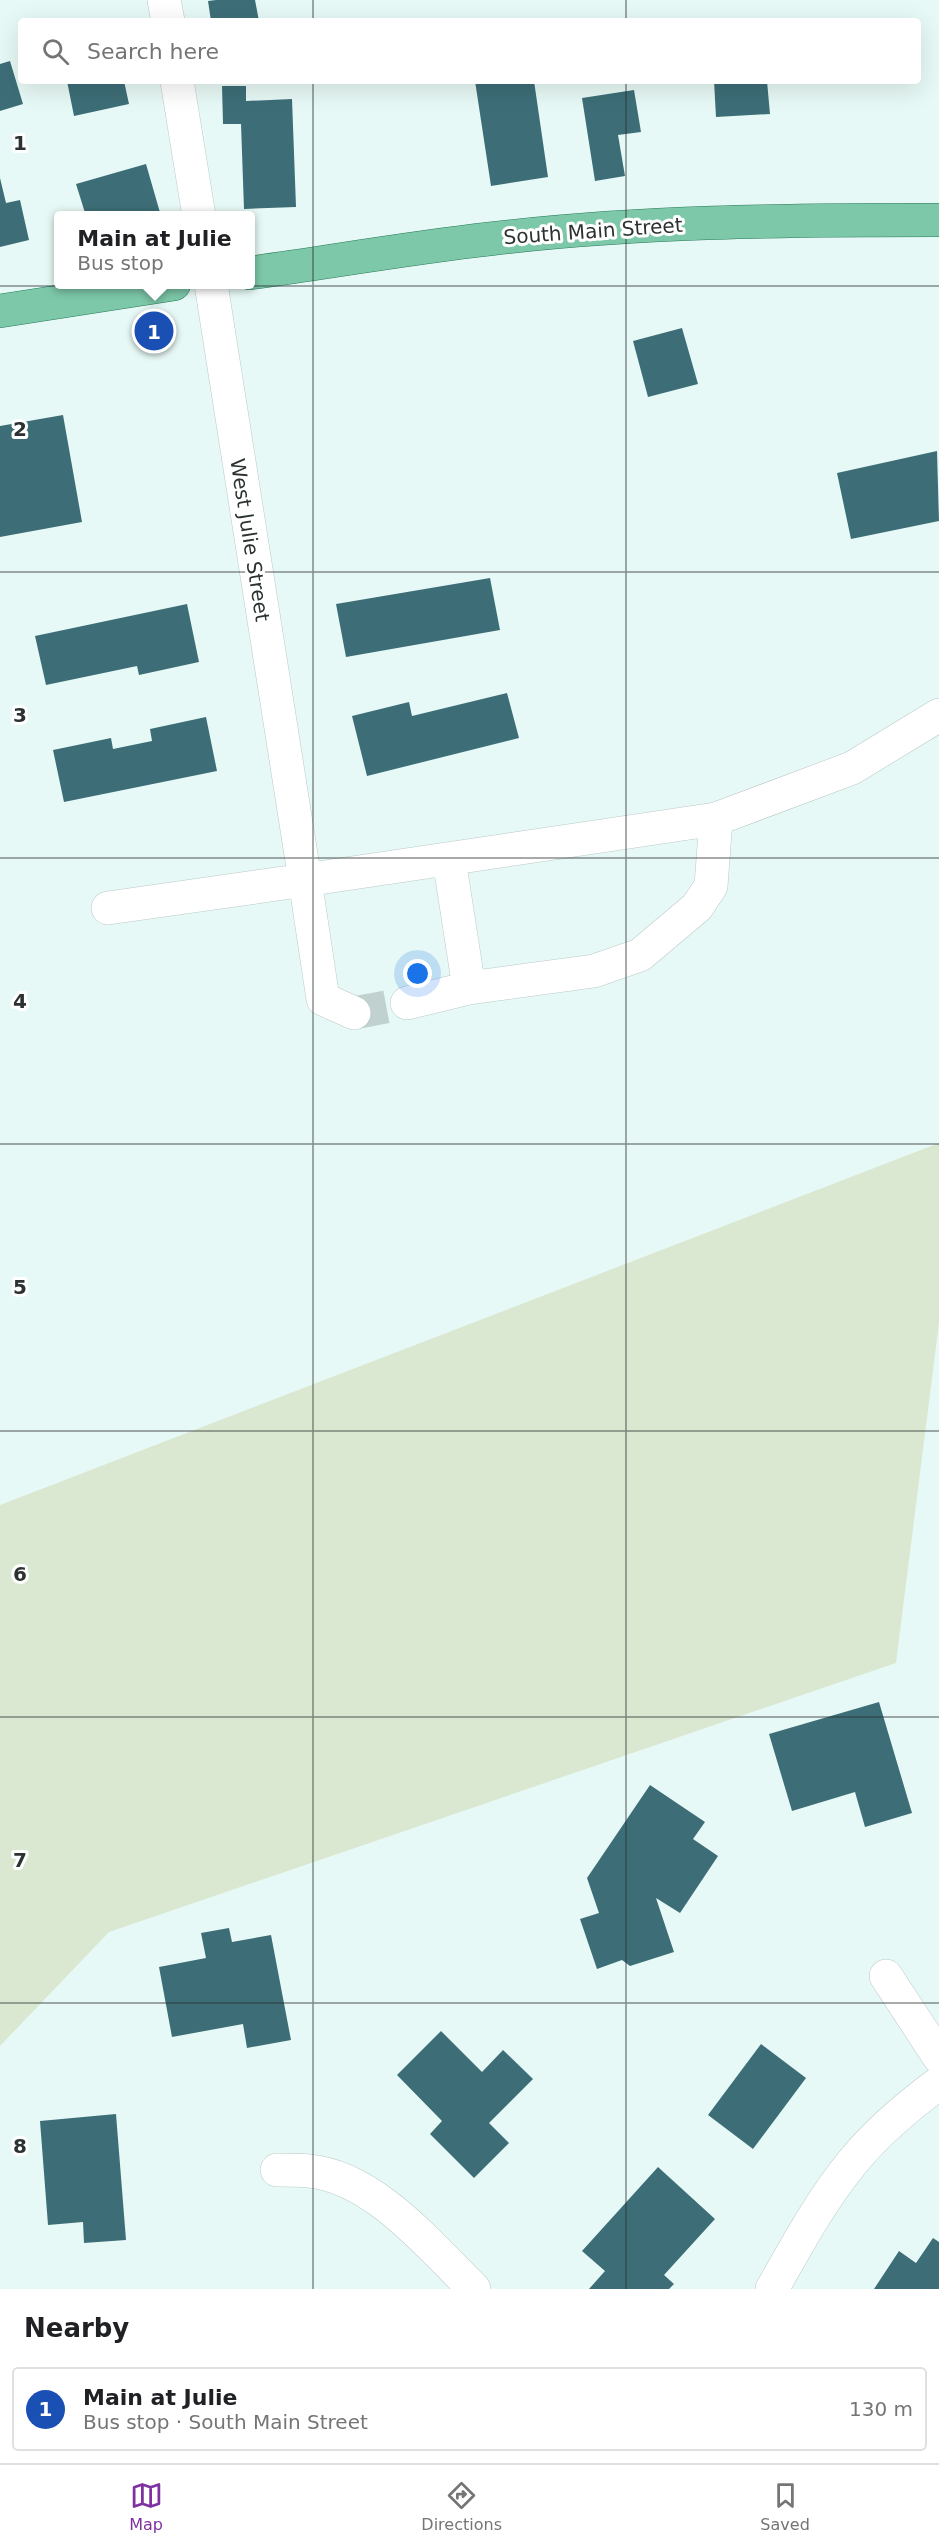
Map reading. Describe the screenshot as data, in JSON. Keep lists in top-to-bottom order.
{
  "streets": {
    "main road": ["South Main Street"],
    "street": ["West Julie Street"]
  },
  "page": {
    "search": "Search here",
    "popup": ["Main at Julie", "Bus stop"],
    "pins": "1",
    "heading": "Nearby",
    "list": [
      {
        "mark": "1",
        "name": "Main at Julie",
        "note": "Bus stop · South Main Street",
        "value": "130 m"
      }
    ],
    "nav": ["Map", "Directions", "Saved"]
  },
  "grid": {
    "rows": [
      "1",
      "2",
      "3",
      "4",
      "5",
      "6",
      "7",
      "8"
    ]
  }
}
